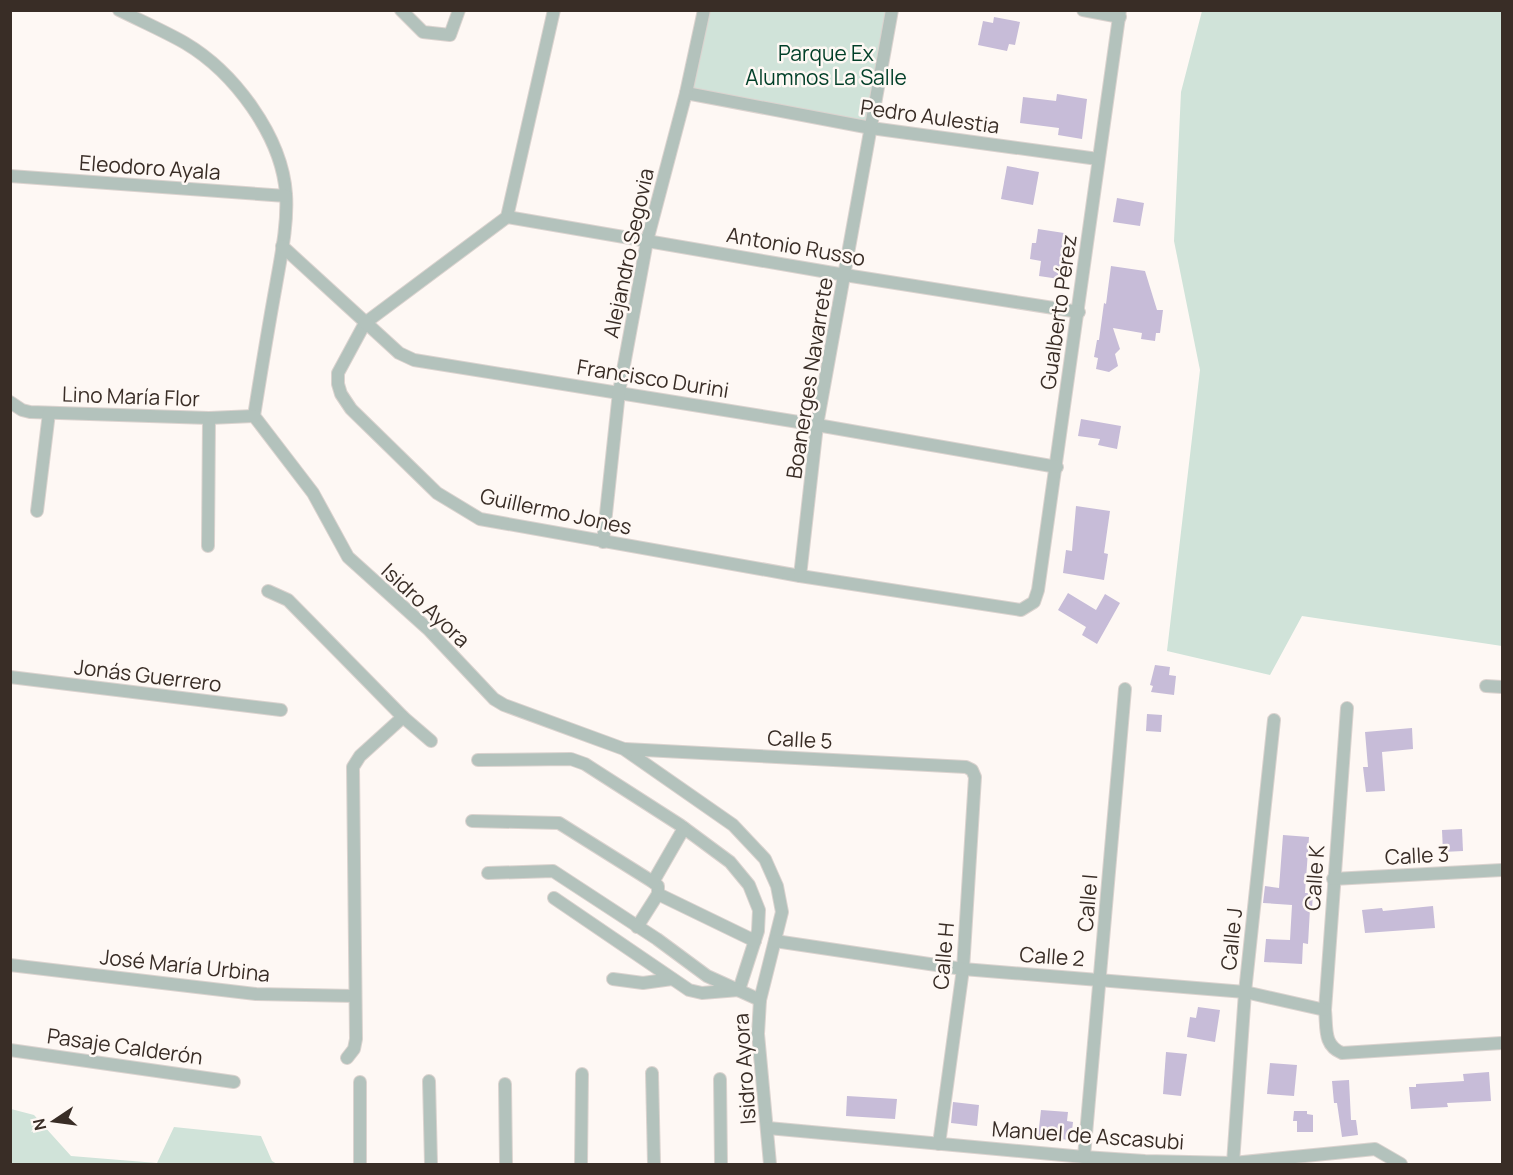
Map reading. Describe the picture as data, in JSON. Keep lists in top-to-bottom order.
{
  "streets": {
    "street": [
      "Pedro Aulestia",
      "Eleodoro Ayala",
      "Antonio Russo",
      "Alejandro Segovia",
      "Gualberto Pérez",
      "Francisco Durini",
      "Boanerges Navarrete",
      "Lino María Flor",
      "Guillermo Jones",
      "Isidro Ayora",
      "Jonás Guerrero",
      "Calle 5",
      "Calle 3",
      "Calle K",
      "Calle I",
      "Calle J",
      "Calle H",
      "Calle 2",
      "José María Urbina",
      "Pasaje Calderón",
      "Manuel de Ascasubi"
    ]
  },
  "crossings": [
    ["Pedro Aulestia", "Alejandro Segovia"],
    ["Pedro Aulestia", "Gualberto Pérez"],
    ["Pedro Aulestia", "Boanerges Navarrete"],
    ["Antonio Russo", "Alejandro Segovia"],
    ["Antonio Russo", "Gualberto Pérez"],
    ["Antonio Russo", "Boanerges Navarrete"],
    ["Antonio Russo", "Guillermo Jones"],
    ["Alejandro Segovia", "Francisco Durini"],
    ["Alejandro Segovia", "Guillermo Jones"],
    ["Gualberto Pérez", "Francisco Durini"],
    ["Gualberto Pérez", "Guillermo Jones"],
    ["Francisco Durini", "Boanerges Navarrete"],
    ["Francisco Durini", "Guillermo Jones"],
    ["Boanerges Navarrete", "Guillermo Jones"],
    ["Lino María Flor", "Isidro Ayora"],
    ["Isidro Ayora", "Calle 5"],
    ["Isidro Ayora", "Calle 2"],
    ["Isidro Ayora", "Manuel de Ascasubi"],
    ["Calle 5", "Calle H"],
    ["Calle 3", "Calle K"],
    ["Calle K", "Calle 2"],
    ["Calle I", "Calle 2"],
    ["Calle I", "Manuel de Ascasubi"],
    ["Calle J", "Calle 2"],
    ["Calle J", "Manuel de Ascasubi"],
    ["Calle H", "Calle 2"],
    ["Calle H", "Manuel de Ascasubi"]
  ],
  "parks": ["Parque Ex Alumnos La Salle"],
  "north": "left"
}
